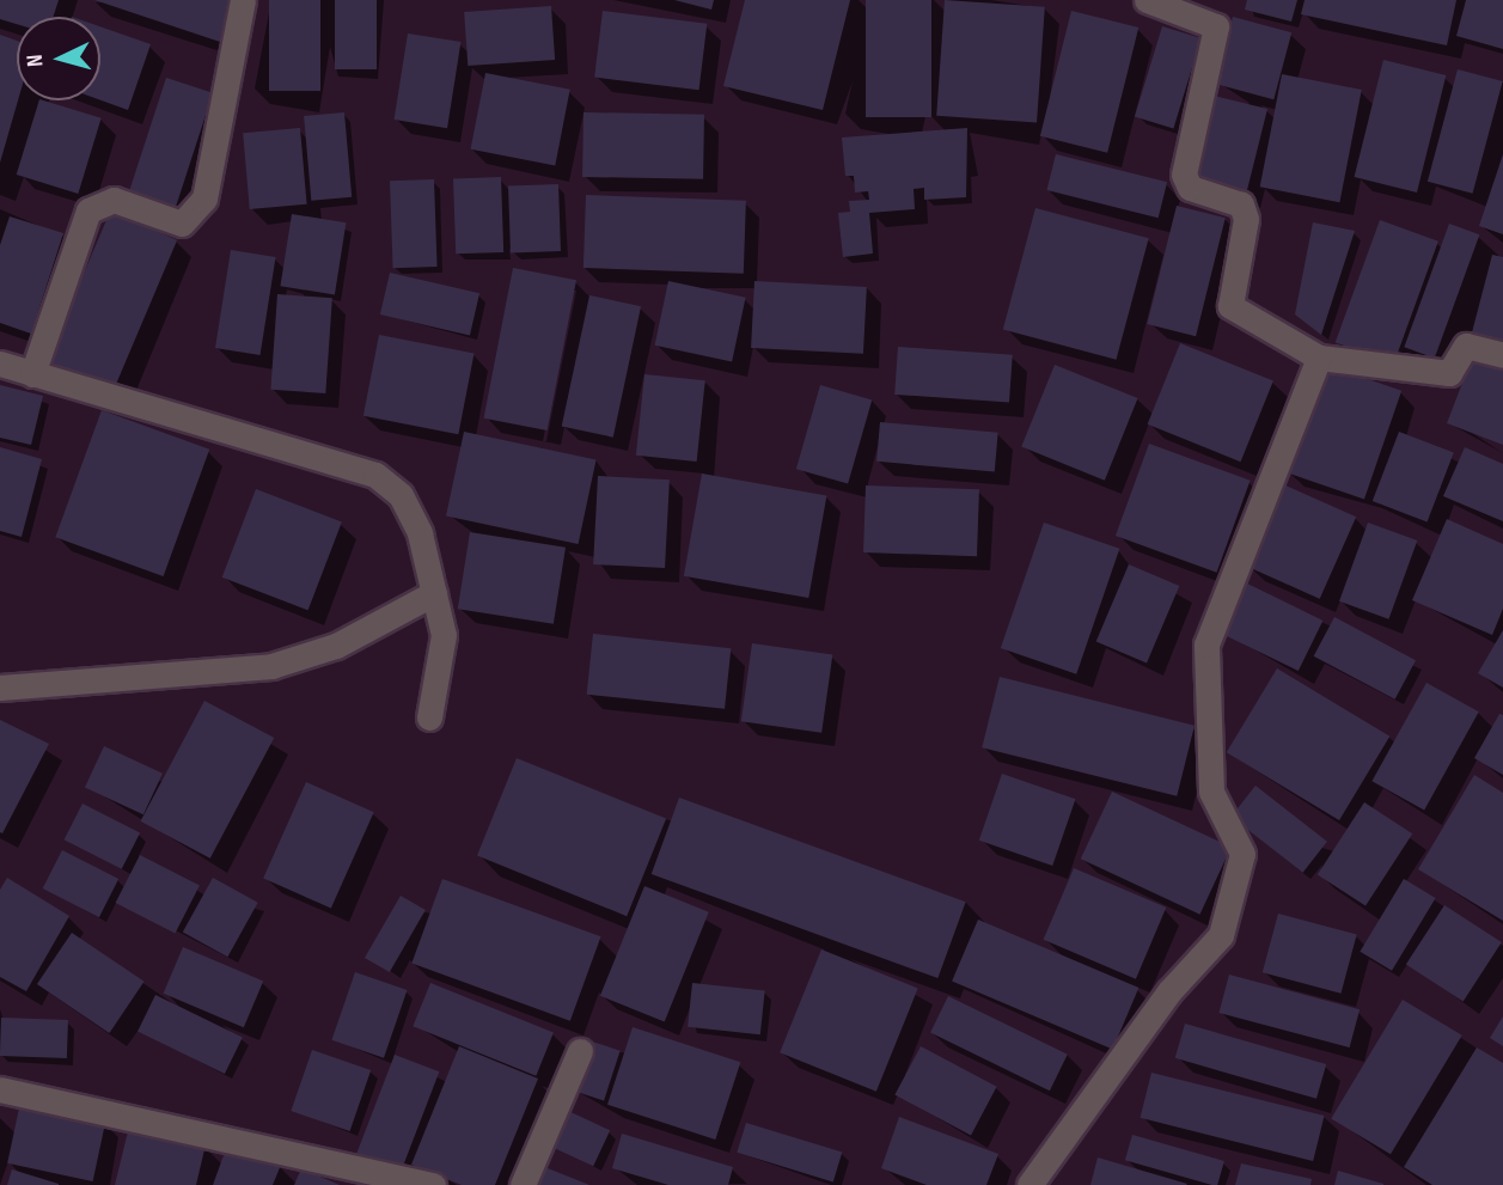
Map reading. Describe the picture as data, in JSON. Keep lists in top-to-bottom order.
{
  "north": "left"
}
